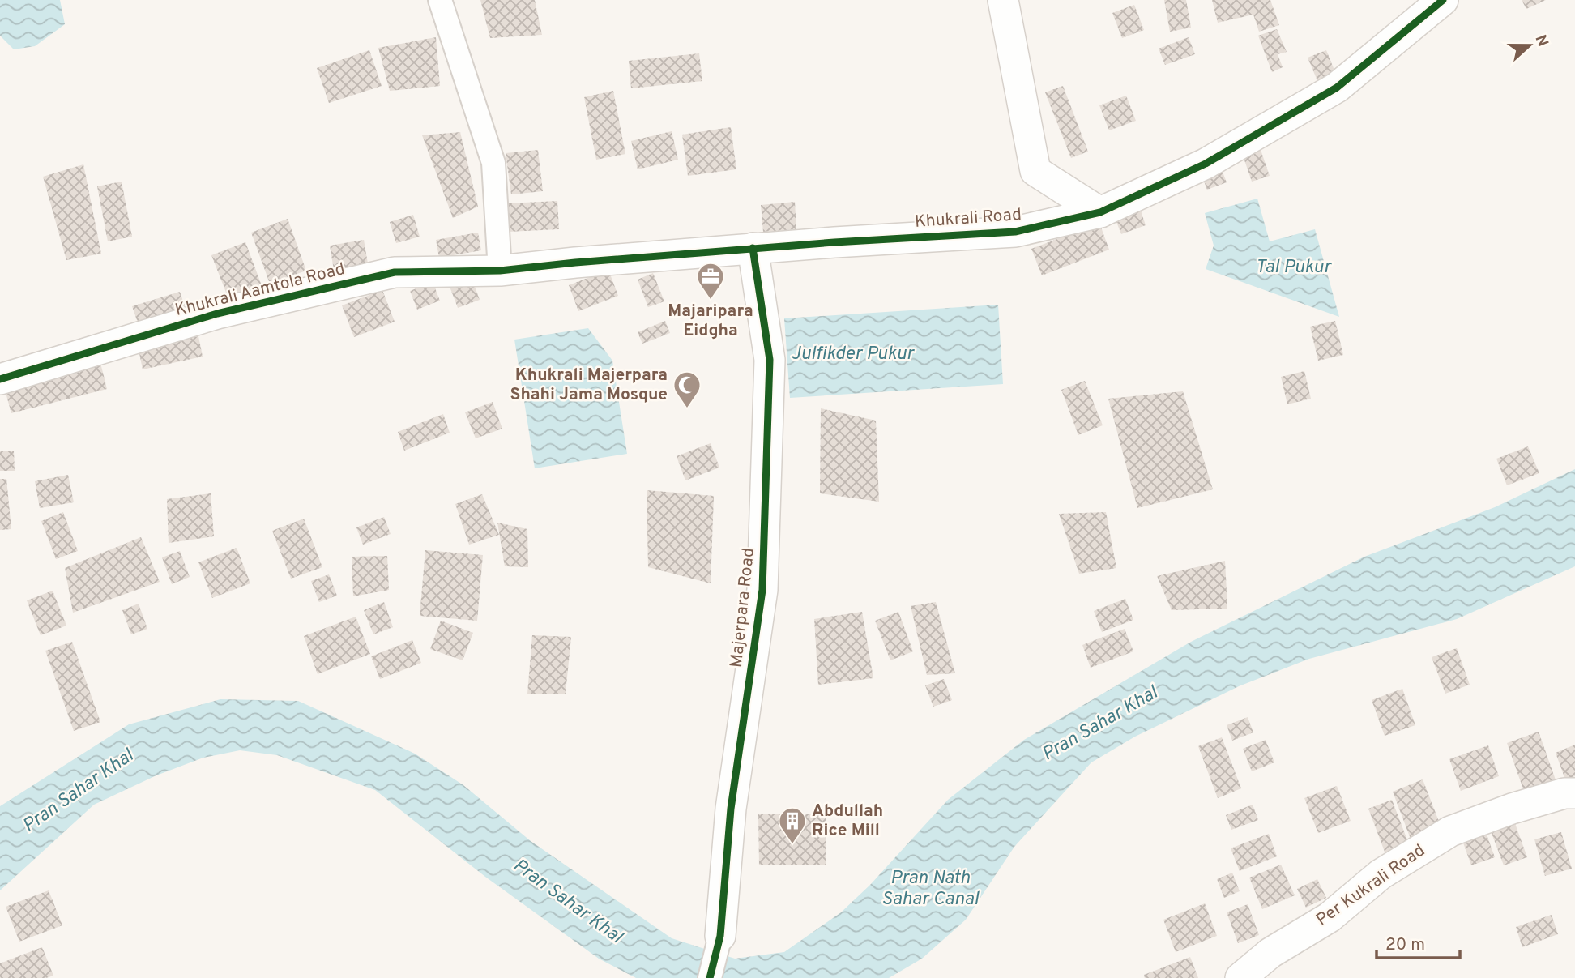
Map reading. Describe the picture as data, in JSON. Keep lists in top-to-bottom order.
{
  "streets": {
    "street": [
      "Khukrali Road",
      "Khukrali Aamtola Road",
      "Majerpara Road",
      "Per Kukrali Road"
    ]
  },
  "crossings": [
    ["Khukrali Road", "Khukrali Aamtola Road"],
    ["Khukrali Road", "Majerpara Road"]
  ],
  "water": [
    "Tal Pukur",
    "Julfikder Pukur",
    "Pran Sahar Khal",
    "Pran Nath Sahar Canal"
  ],
  "places": {
    "office": ["Majaripara Eidgha"],
    "mosque": ["Khukrali Majerpara Shahi Jama Mosque"],
    "building": ["Abdullah Rice Mill"]
  },
  "scale_bar": "20 m",
  "north": "right"
}
